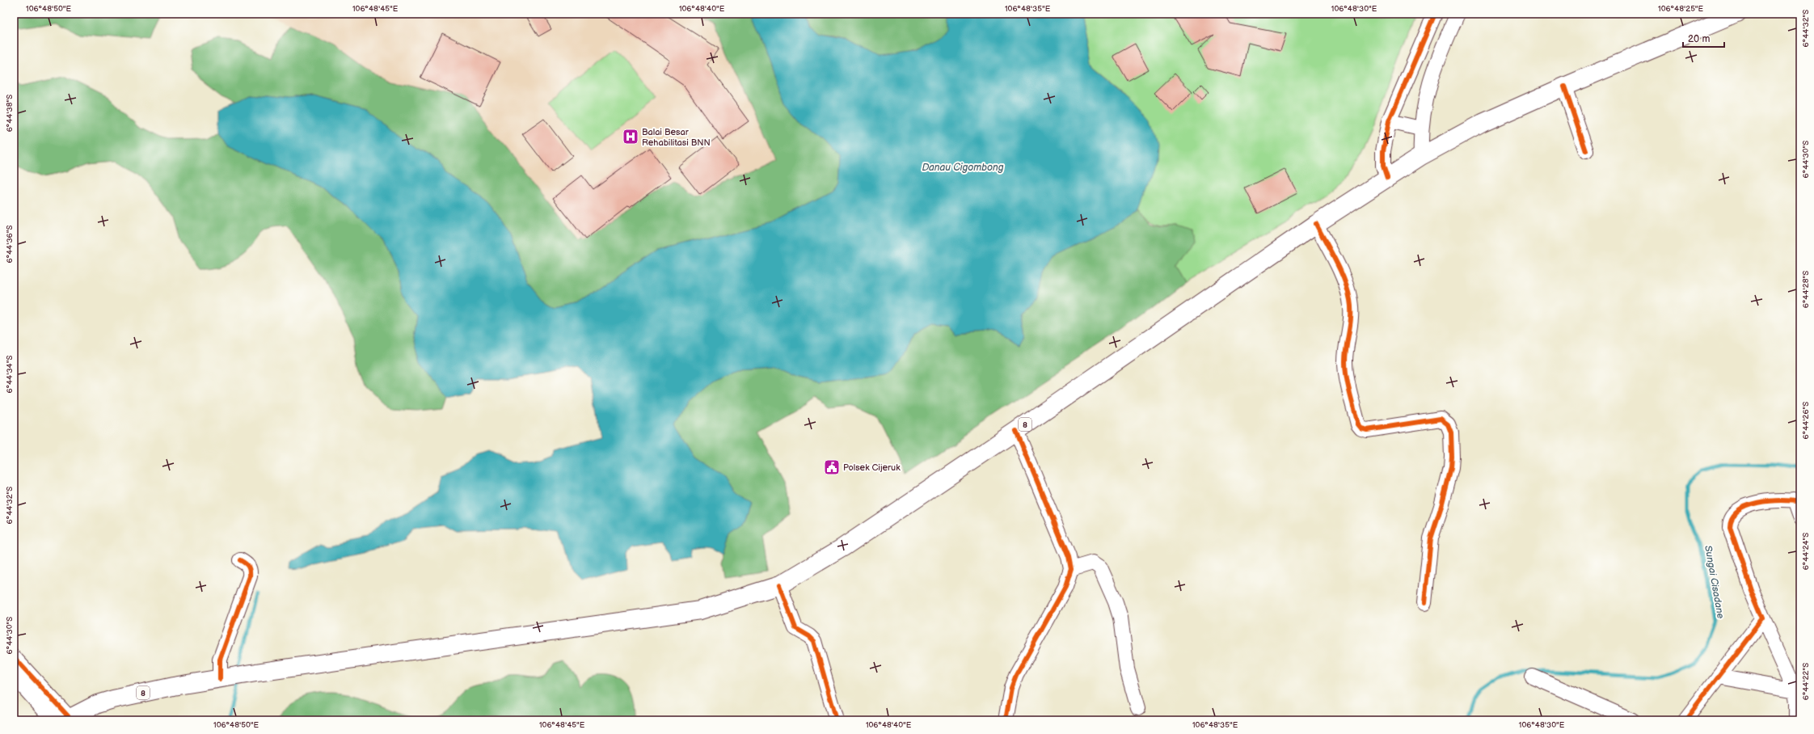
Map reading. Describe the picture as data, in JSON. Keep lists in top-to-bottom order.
{
  "streets": {
    "highway": ["8"]
  },
  "water": ["Danau Cigombong", "Sungai Cisadane"],
  "places": {
    "hospital": ["Balai Besar Rehabilitasi BNN"],
    "public building": ["Polsek Cijeruk"]
  },
  "scale_bar": "20 m",
  "coordinates": [
    "106°48'50\"E",
    "106°48'45\"E",
    "106°48'40\"E",
    "106°48'35\"E",
    "106°48'30\"E",
    "106°48'25\"E",
    "6°44'32\"S",
    "6°44'38\"S",
    "6°44'30\"S",
    "6°44'36\"S",
    "6°44'28\"S",
    "6°44'34\"S",
    "6°44'26\"S",
    "6°44'24\"S",
    "6°44'22\"S"
  ]
}
